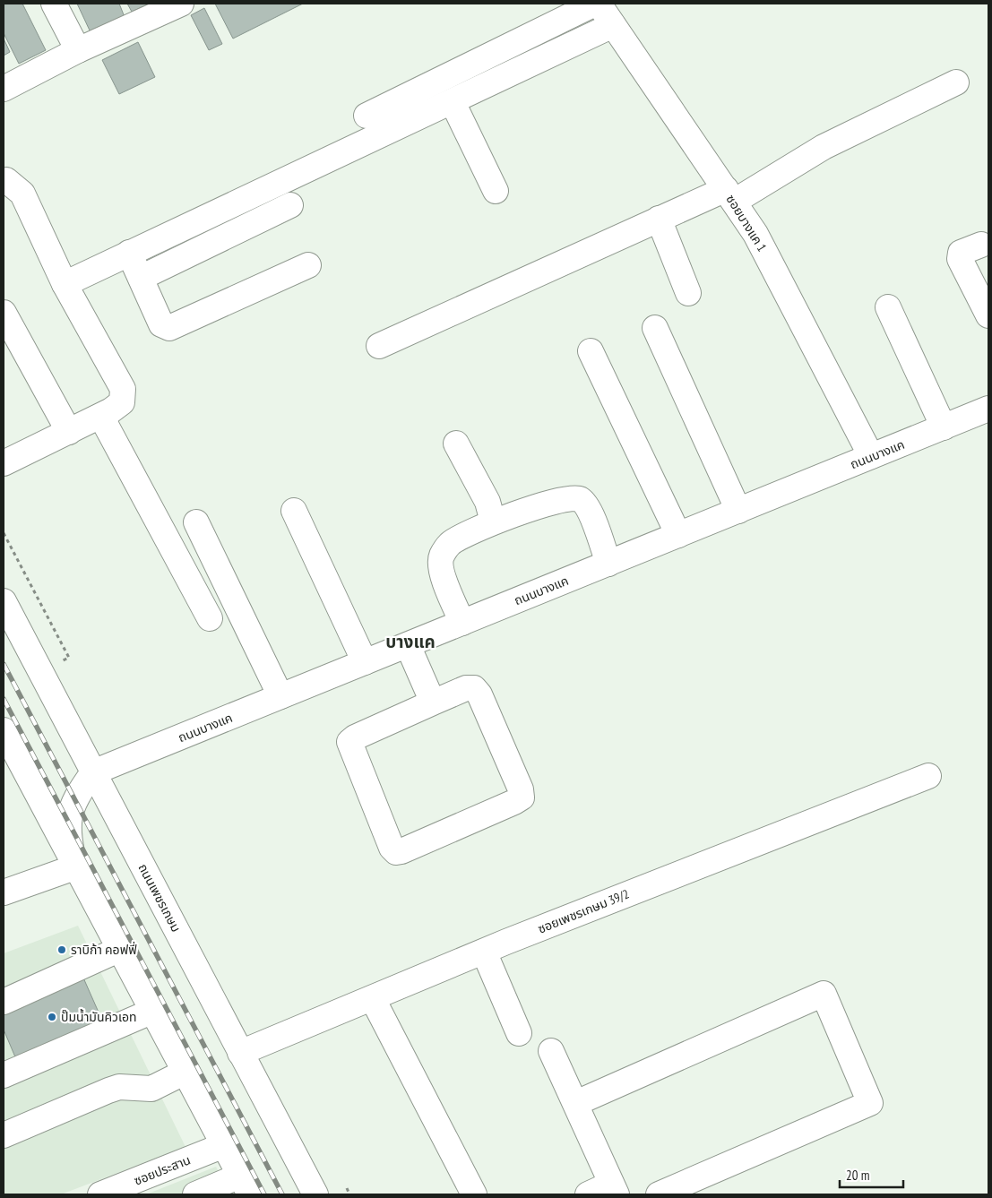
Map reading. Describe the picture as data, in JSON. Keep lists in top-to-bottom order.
{
  "streets": {
    "street": [
      "ซอยบางแค 1",
      "ถนนบางแค",
      "ถนนเพชรเกษม",
      "ซอยเพชรเกษม 39/2",
      "ซอยประสาน"
    ]
  },
  "crossings": [
    ["ซอยบางแค 1", "ถนนบางแค"],
    ["ถนนบางแค", "ถนนเพชรเกษม"],
    ["ถนนเพชรเกษม", "ซอยเพชรเกษม 39/2"]
  ],
  "districts": ["บางแค"],
  "places": ["ราบิก้า คอฟฟี่", "ปั๊มน้ำมันคิวเอท"],
  "scale_bar": "20 m"
}
